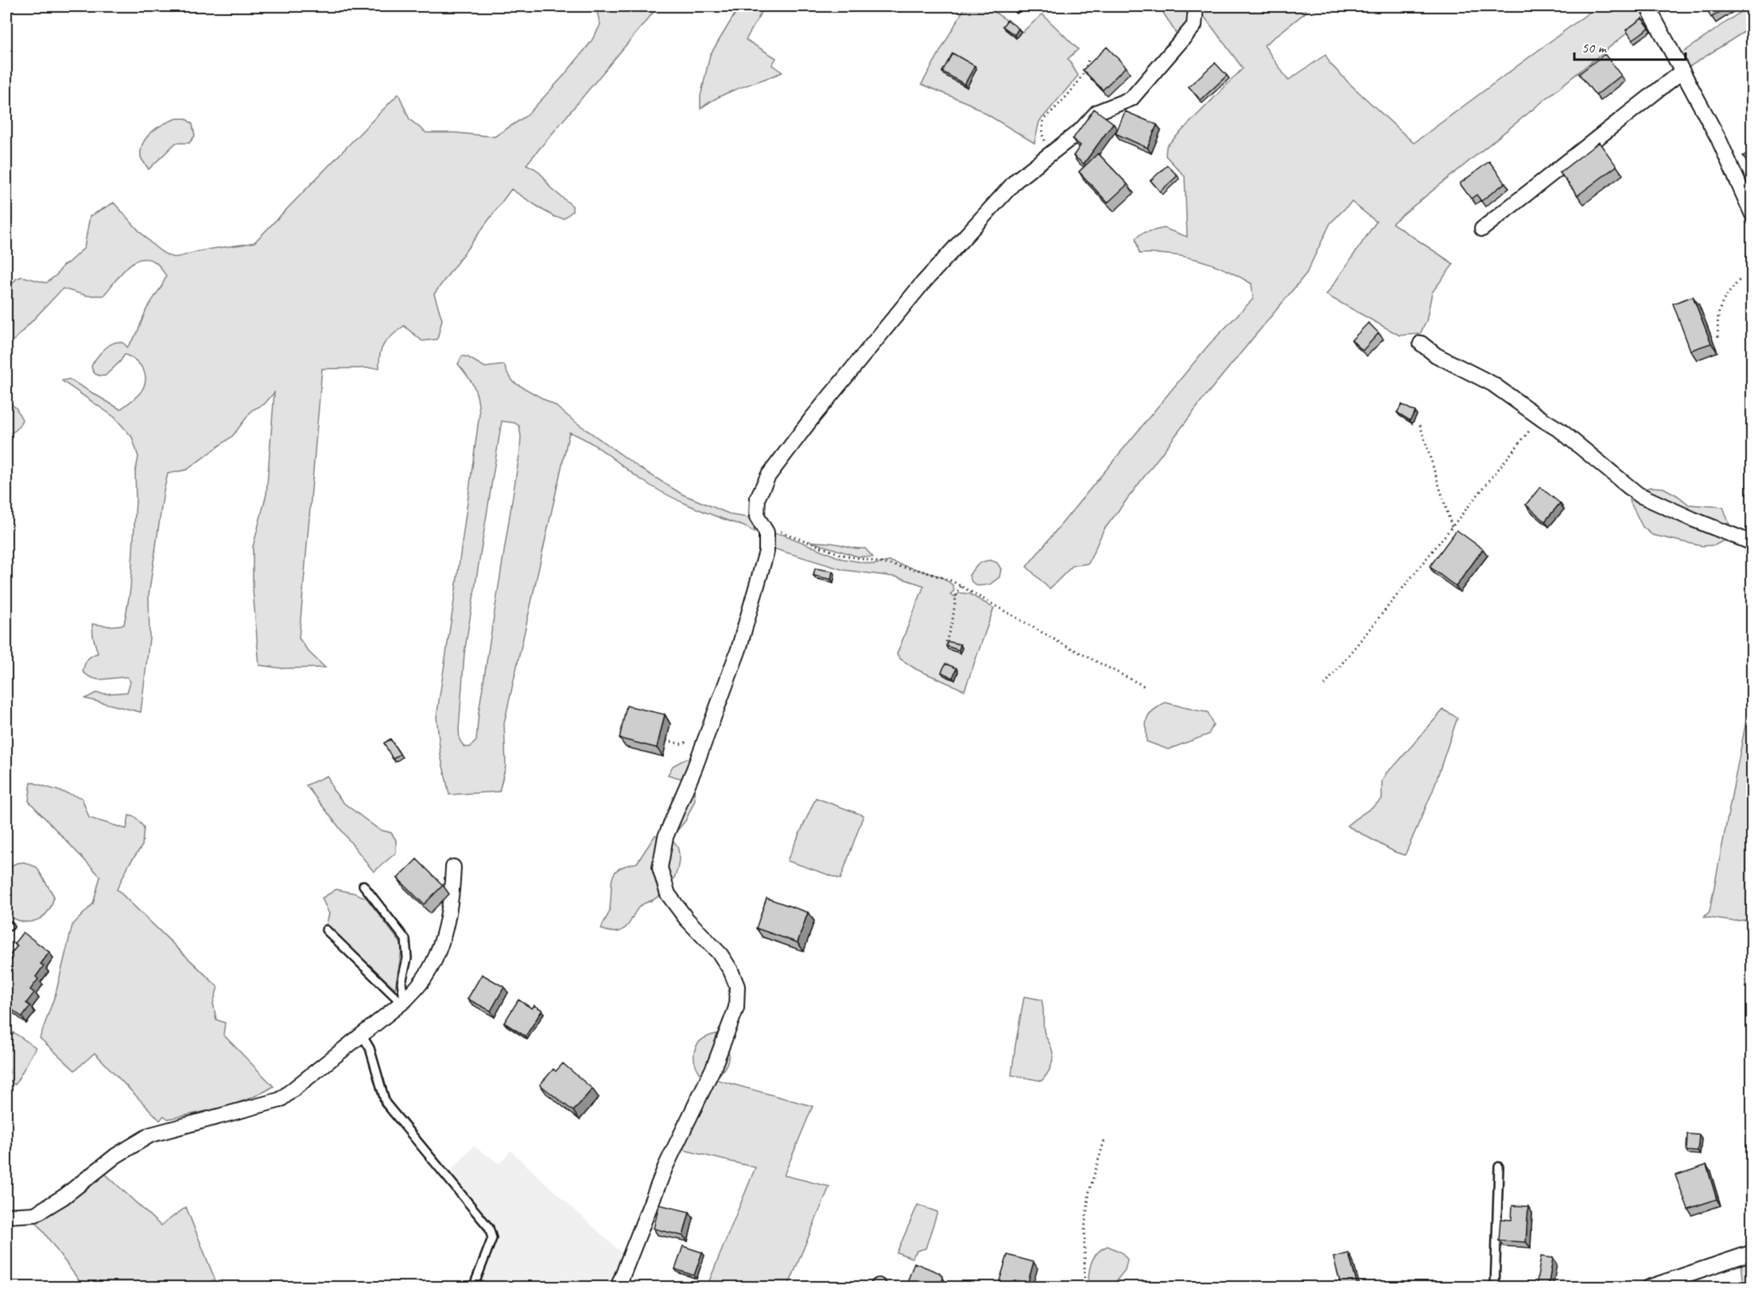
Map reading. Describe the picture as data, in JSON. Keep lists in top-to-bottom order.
{
  "scale_bar": "50 m"
}
